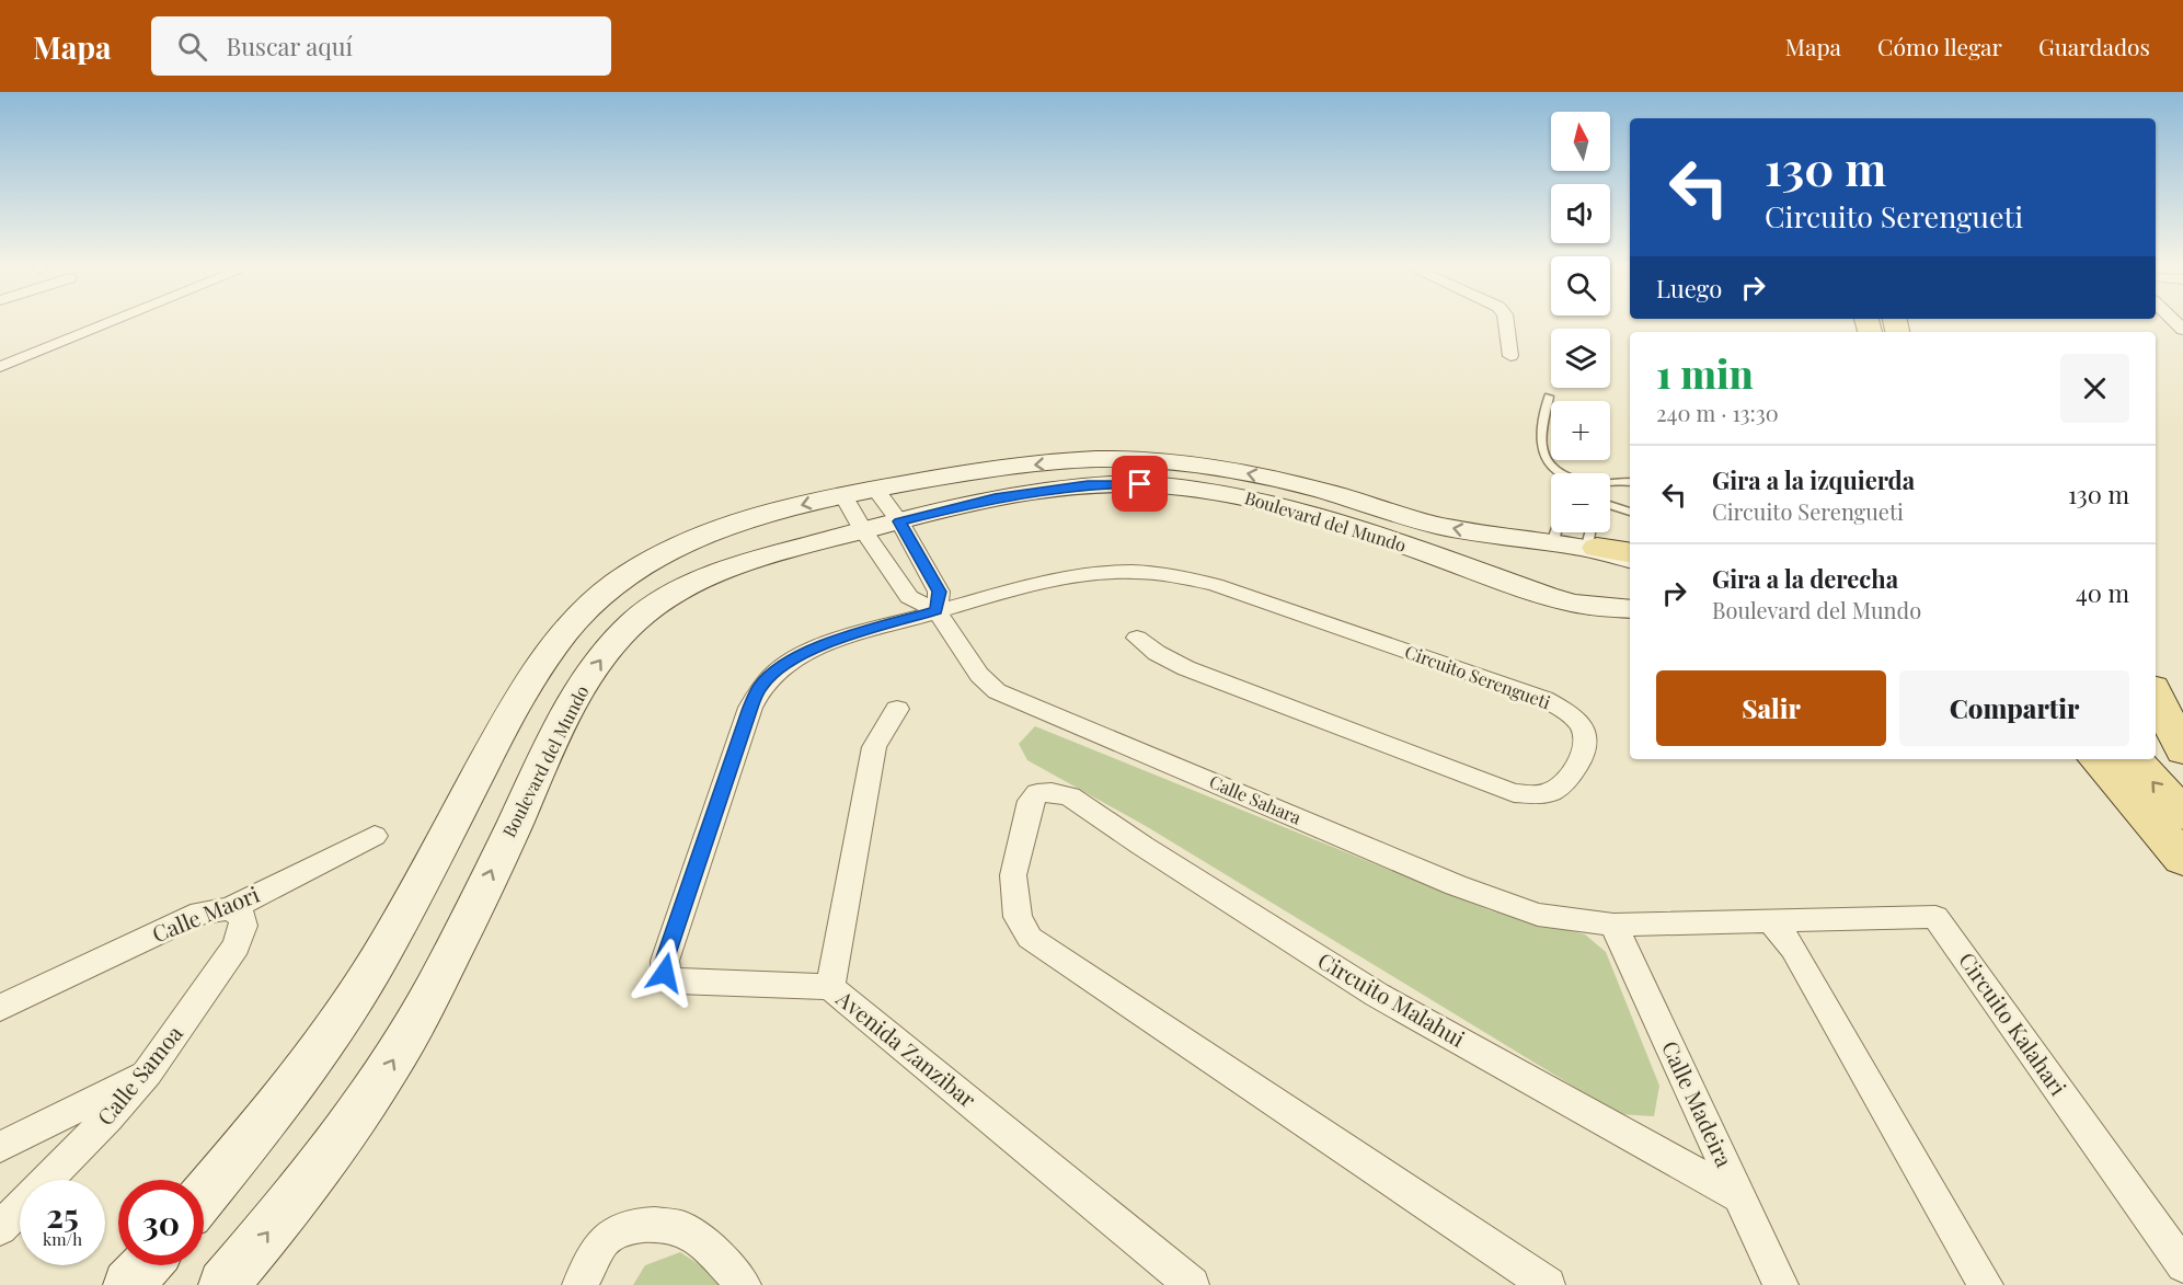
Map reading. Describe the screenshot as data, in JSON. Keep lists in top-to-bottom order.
{
  "streets": {
    "street": [
      "Boulevard del Mundo",
      "Circuito Serengueti",
      "Calle Sahara",
      "Calle Maori",
      "Circuito Malahui",
      "Circuito Kalahari",
      "Avenida Zanzibar",
      "Calle Samoa",
      "Calle Madeira"
    ]
  },
  "crossings": [
    ["Circuito Serengueti", "Calle Sahara"],
    ["Circuito Serengueti", "Avenida Zanzibar"],
    ["Calle Sahara", "Circuito Kalahari"],
    ["Calle Sahara", "Avenida Zanzibar"],
    ["Calle Sahara", "Calle Madeira"],
    ["Calle Maori", "Calle Samoa"],
    ["Circuito Malahui", "Calle Madeira"],
    ["Circuito Kalahari", "Calle Madeira"]
  ],
  "north": "top",
  "page": {
    "header": "Mapa",
    "search": "Buscar aquí",
    "nav": ["Mapa", "Cómo llegar", "Guardados"],
    "map_buttons": ["+", "−"],
    "turn": ["130 m", "Circuito Serengueti"],
    "then": "Luego",
    "heading": ["1 min", "240 m · 13:30"],
    "list": [
      {
        "name": "Gira a la izquierda",
        "note": "Circuito Serengueti",
        "value": "130 m"
      },
      {
        "name": "Gira a la derecha",
        "note": "Boulevard del Mundo",
        "value": "40 m"
      }
    ],
    "buttons": ["Salir", "Compartir"],
    "speed": "25 km/h",
    "limit": "30"
  }
}
